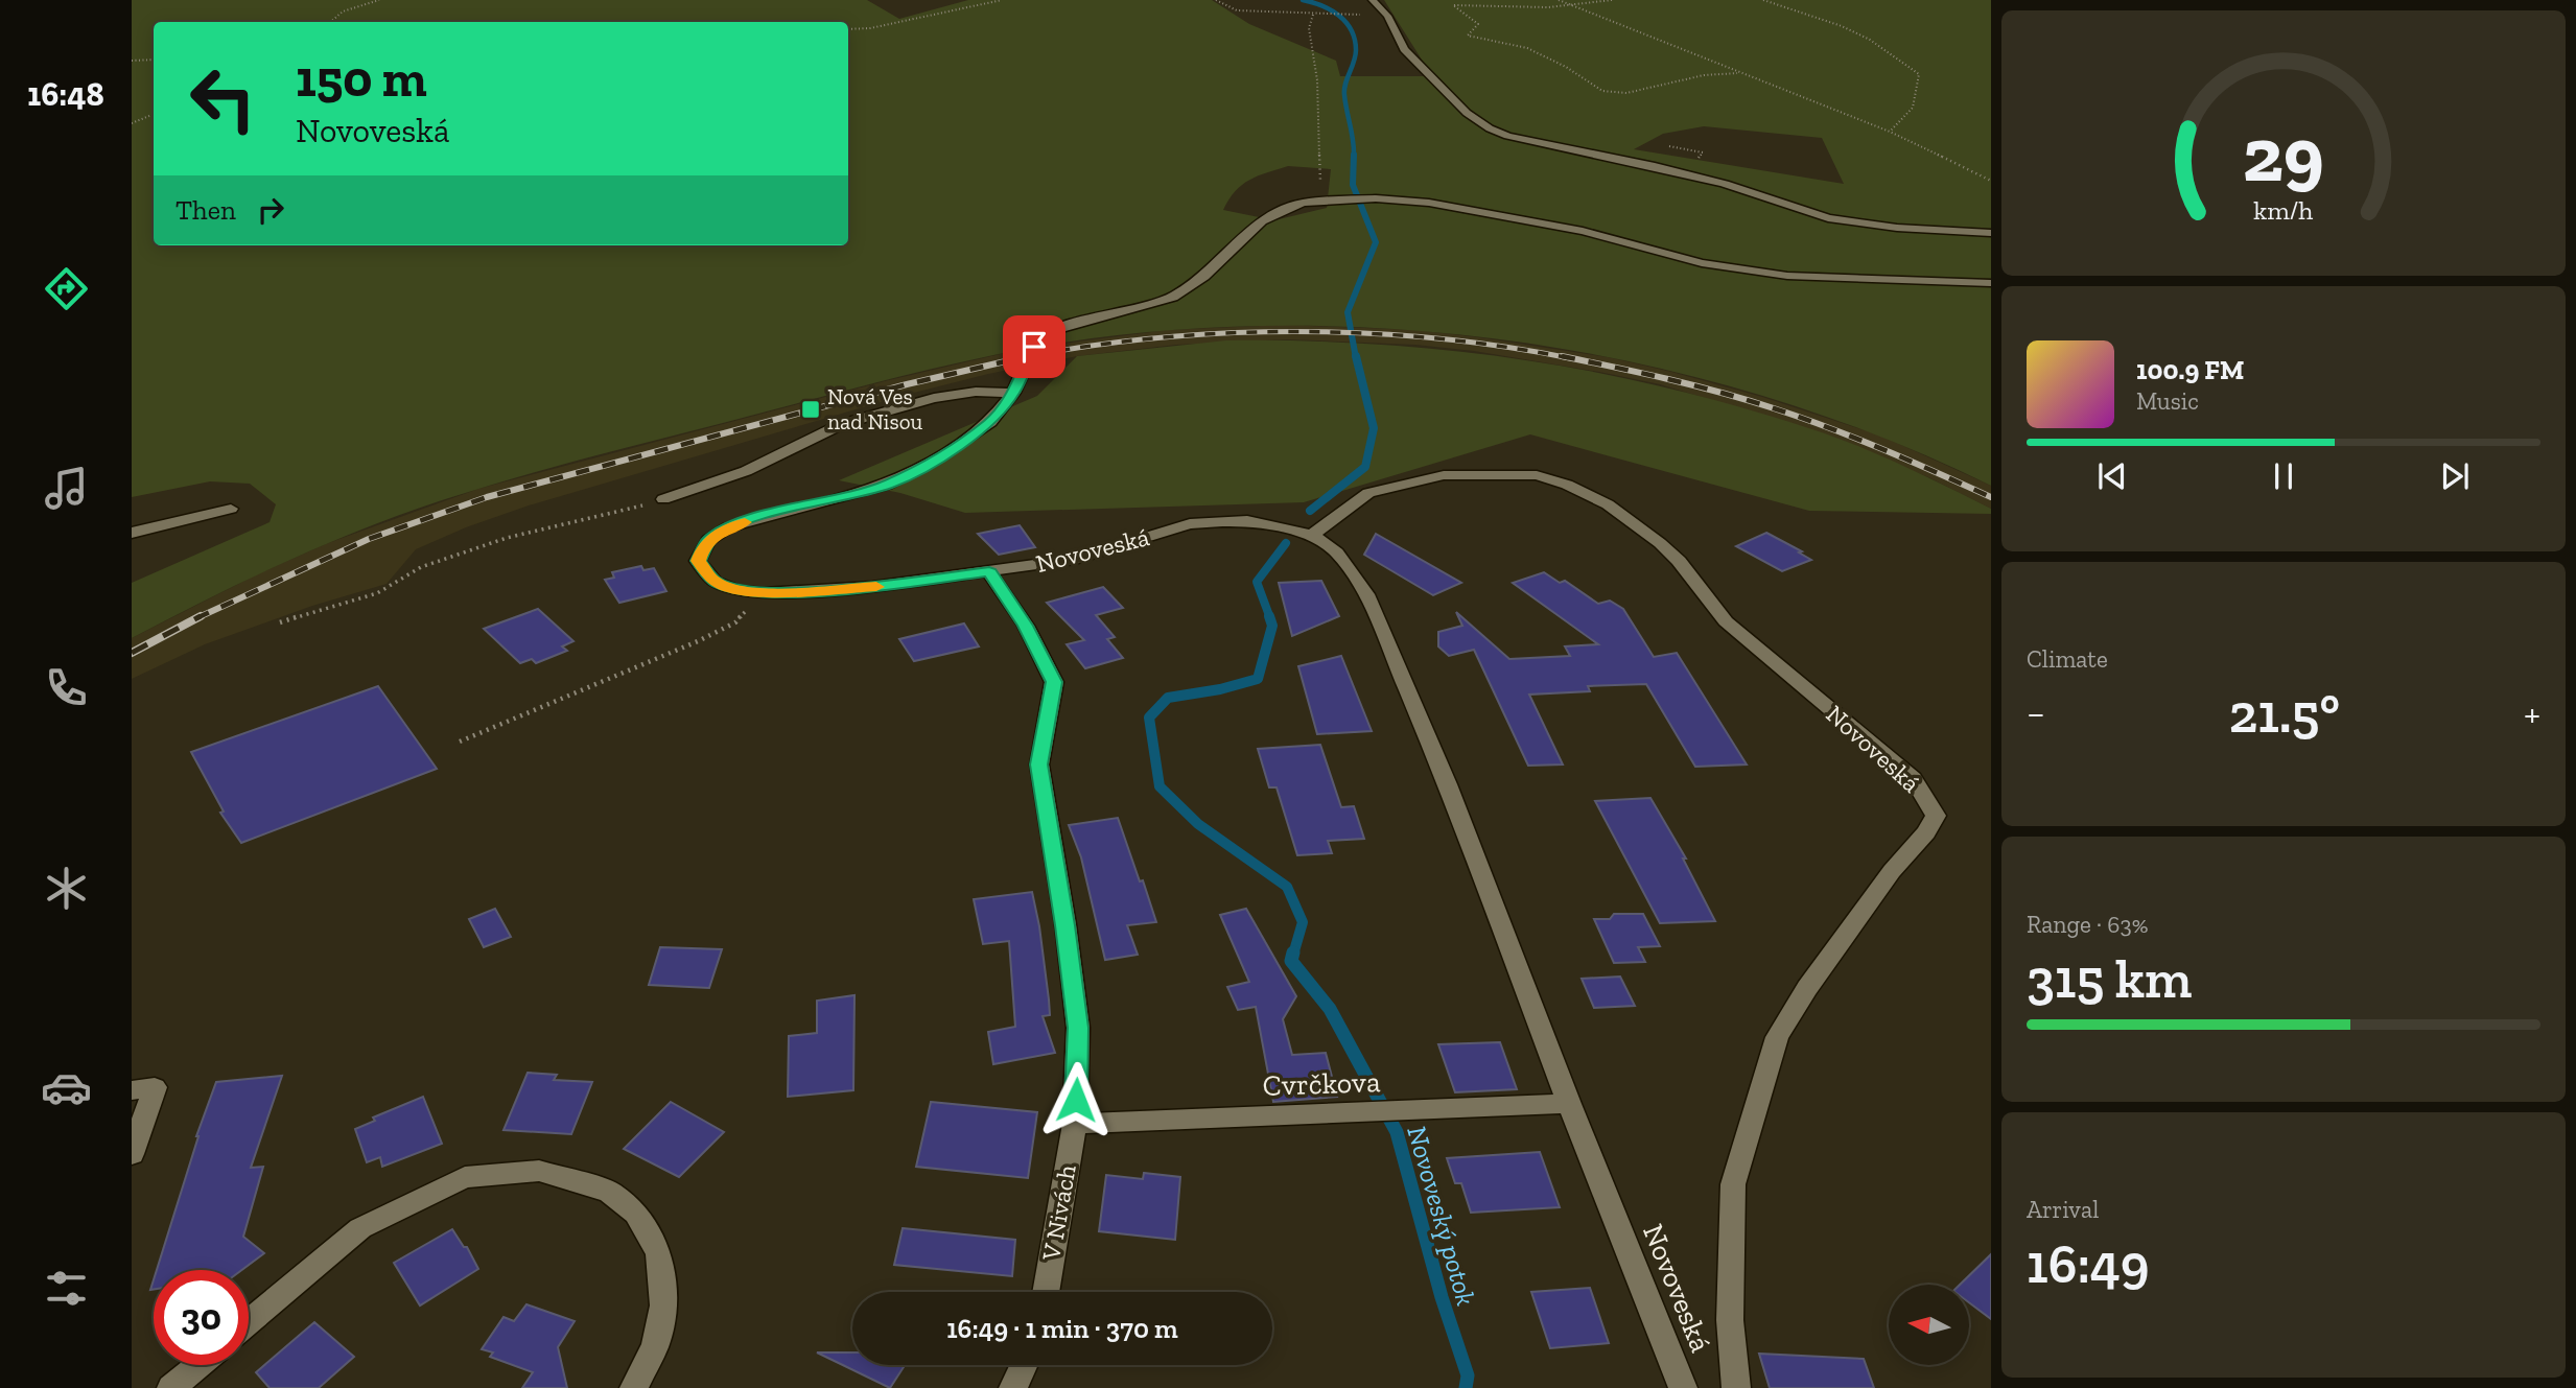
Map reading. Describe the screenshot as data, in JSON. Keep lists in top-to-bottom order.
{
  "streets": {
    "street": ["Novoveská", "Cvrčkova", "V Nivách"]
  },
  "crossings": [
    ["Novoveská", "Cvrčkova"],
    ["Novoveská", "V Nivách"],
    ["Cvrčkova", "V Nivách"]
  ],
  "water": ["Novoveský potok"],
  "places": {
    "transit": ["Nová Ves nad Nisou"]
  },
  "north": "left",
  "page": {
    "tabs": "16:48",
    "turn": ["150 m", "Novoveská"],
    "then": "Then",
    "song": ["100.9 FM", "Music"],
    "tile": [
      "Climate",
      ["Range · 63%", "315 km"],
      ["Arrival", "16:49"]
    ],
    "heat": ["−", "21.5°", "+"],
    "limit": "30",
    "trip": "16:49 · 1 min · 370 m",
    "gauge": ["29", "km/h"]
  }
}
